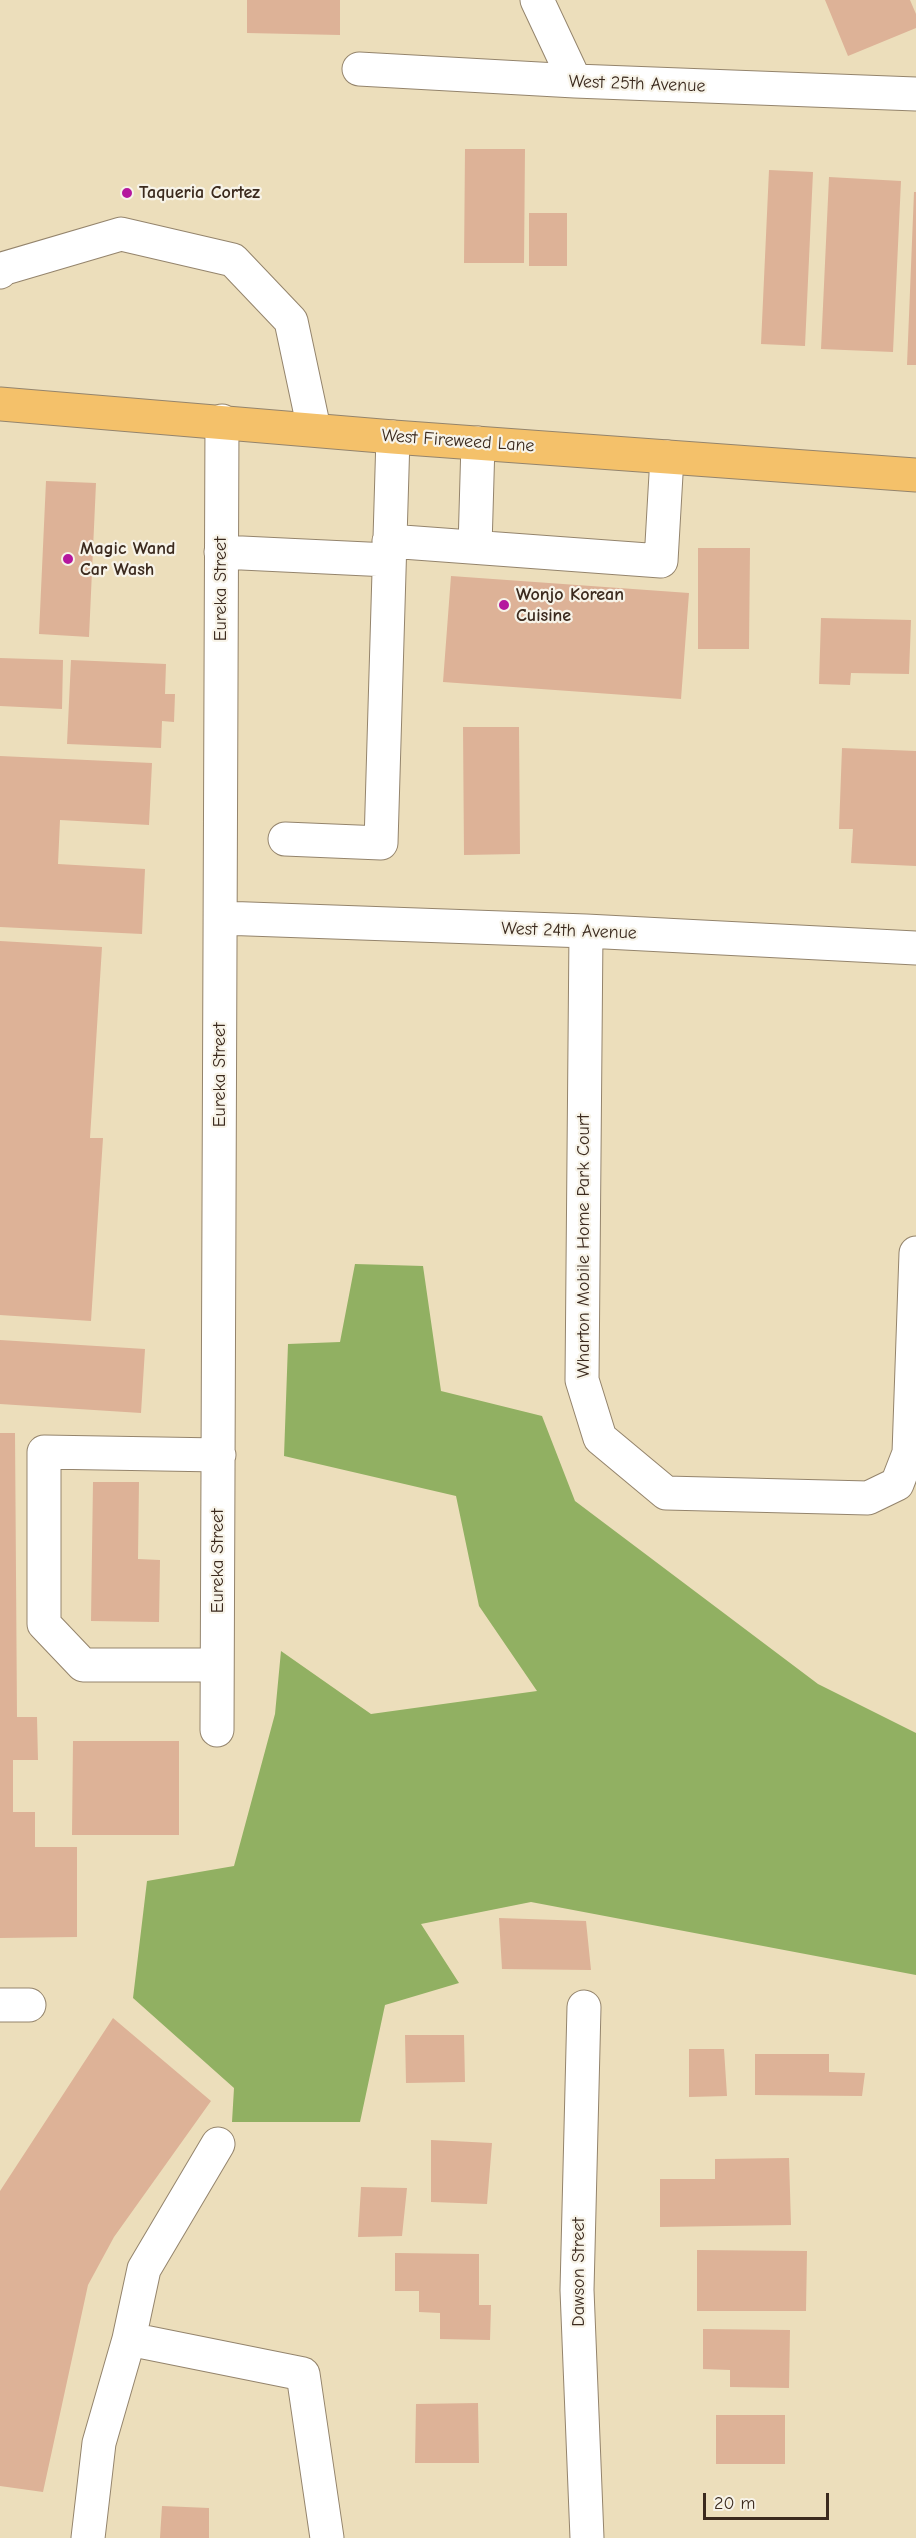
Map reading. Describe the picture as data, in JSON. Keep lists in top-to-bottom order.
{
  "streets": {
    "main road": ["West Fireweed Lane"],
    "street": [
      "West 25th Avenue",
      "Eureka Street",
      "West 24th Avenue",
      "Wharton Mobile Home Park Court",
      "Dawson Street"
    ]
  },
  "crossings": [
    ["West Fireweed Lane", "Eureka Street"],
    ["Eureka Street", "West 24th Avenue"],
    ["West 24th Avenue", "Wharton Mobile Home Park Court"]
  ],
  "places": ["Taqueria Cortez", "Magic Wand Car Wash", "Wonjo Korean Cuisine"],
  "scale_bar": "20 m"
}
